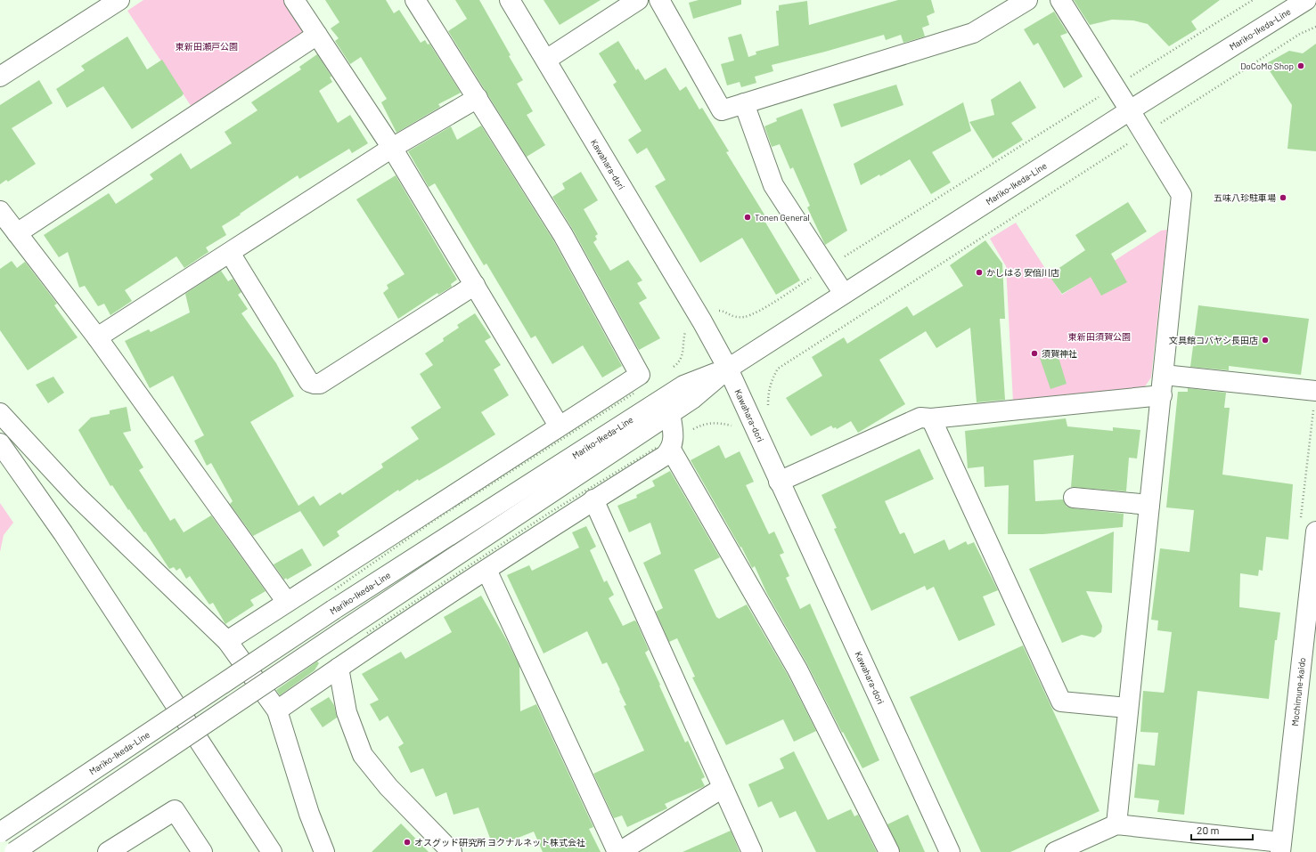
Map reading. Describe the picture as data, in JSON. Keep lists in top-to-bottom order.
{
  "streets": {
    "street": ["Mariko-Ikeda-Line", "Kawahara-dori", "Mochimune-kaido"]
  },
  "crossings": [
    ["Mariko-Ikeda-Line", "Kawahara-dori"]
  ],
  "parks": ["東新田瀬戸公園", "東新田須賀公園"],
  "places": [
    "DoCoMo Shop",
    "五味八珍駐車場",
    "Tonen General",
    "かしはる 安倍川店",
    "文具館コバヤシ長田店",
    "須賀神社",
    "オスグッド研究所 ヨクナルネット株式会社"
  ],
  "scale_bar": "20 m"
}
